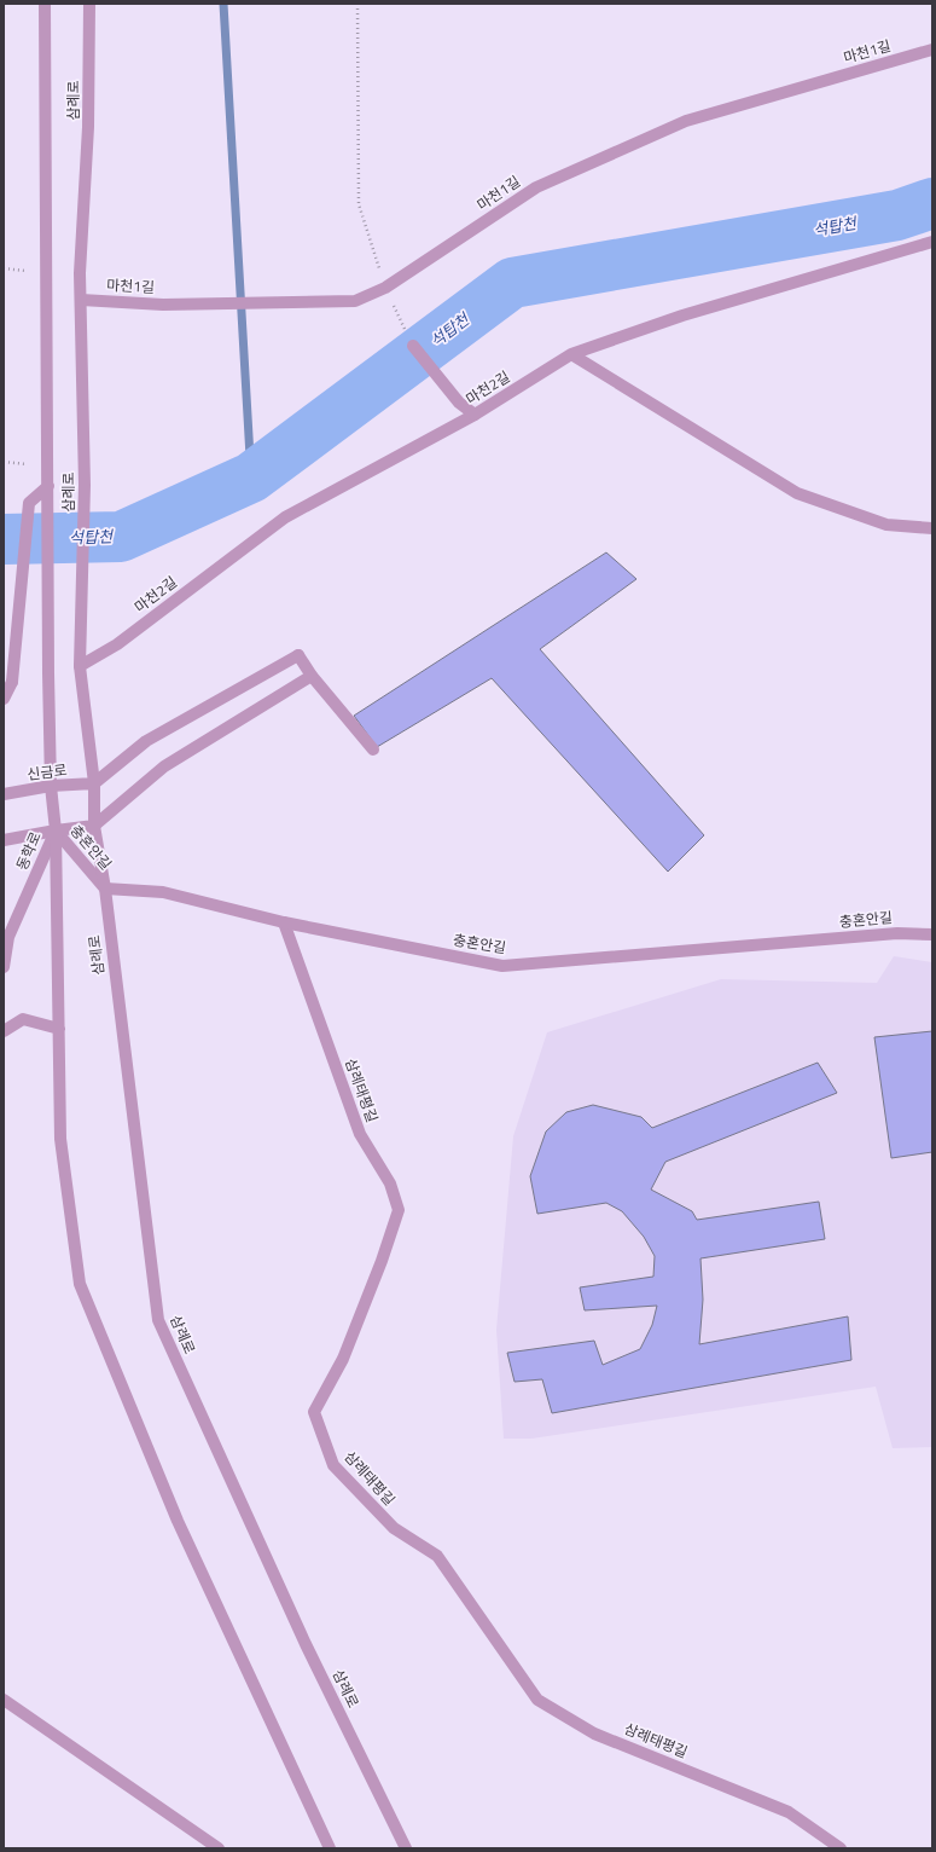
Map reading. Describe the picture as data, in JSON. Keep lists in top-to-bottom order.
{
  "streets": {
    "street": [
      "마천1길",
      "삼례로",
      "마천2길",
      "신금로",
      "충혼안길",
      "동학로",
      "삼례태평길"
    ]
  },
  "crossings": [
    ["마천1길", "삼례로"],
    ["삼례로", "마천2길"],
    ["삼례로", "신금로"],
    ["삼례로", "충혼안길"],
    ["삼례로", "동학로"],
    ["충혼안길", "동학로"],
    ["충혼안길", "삼례태평길"]
  ],
  "water": ["석탑천"]
}
